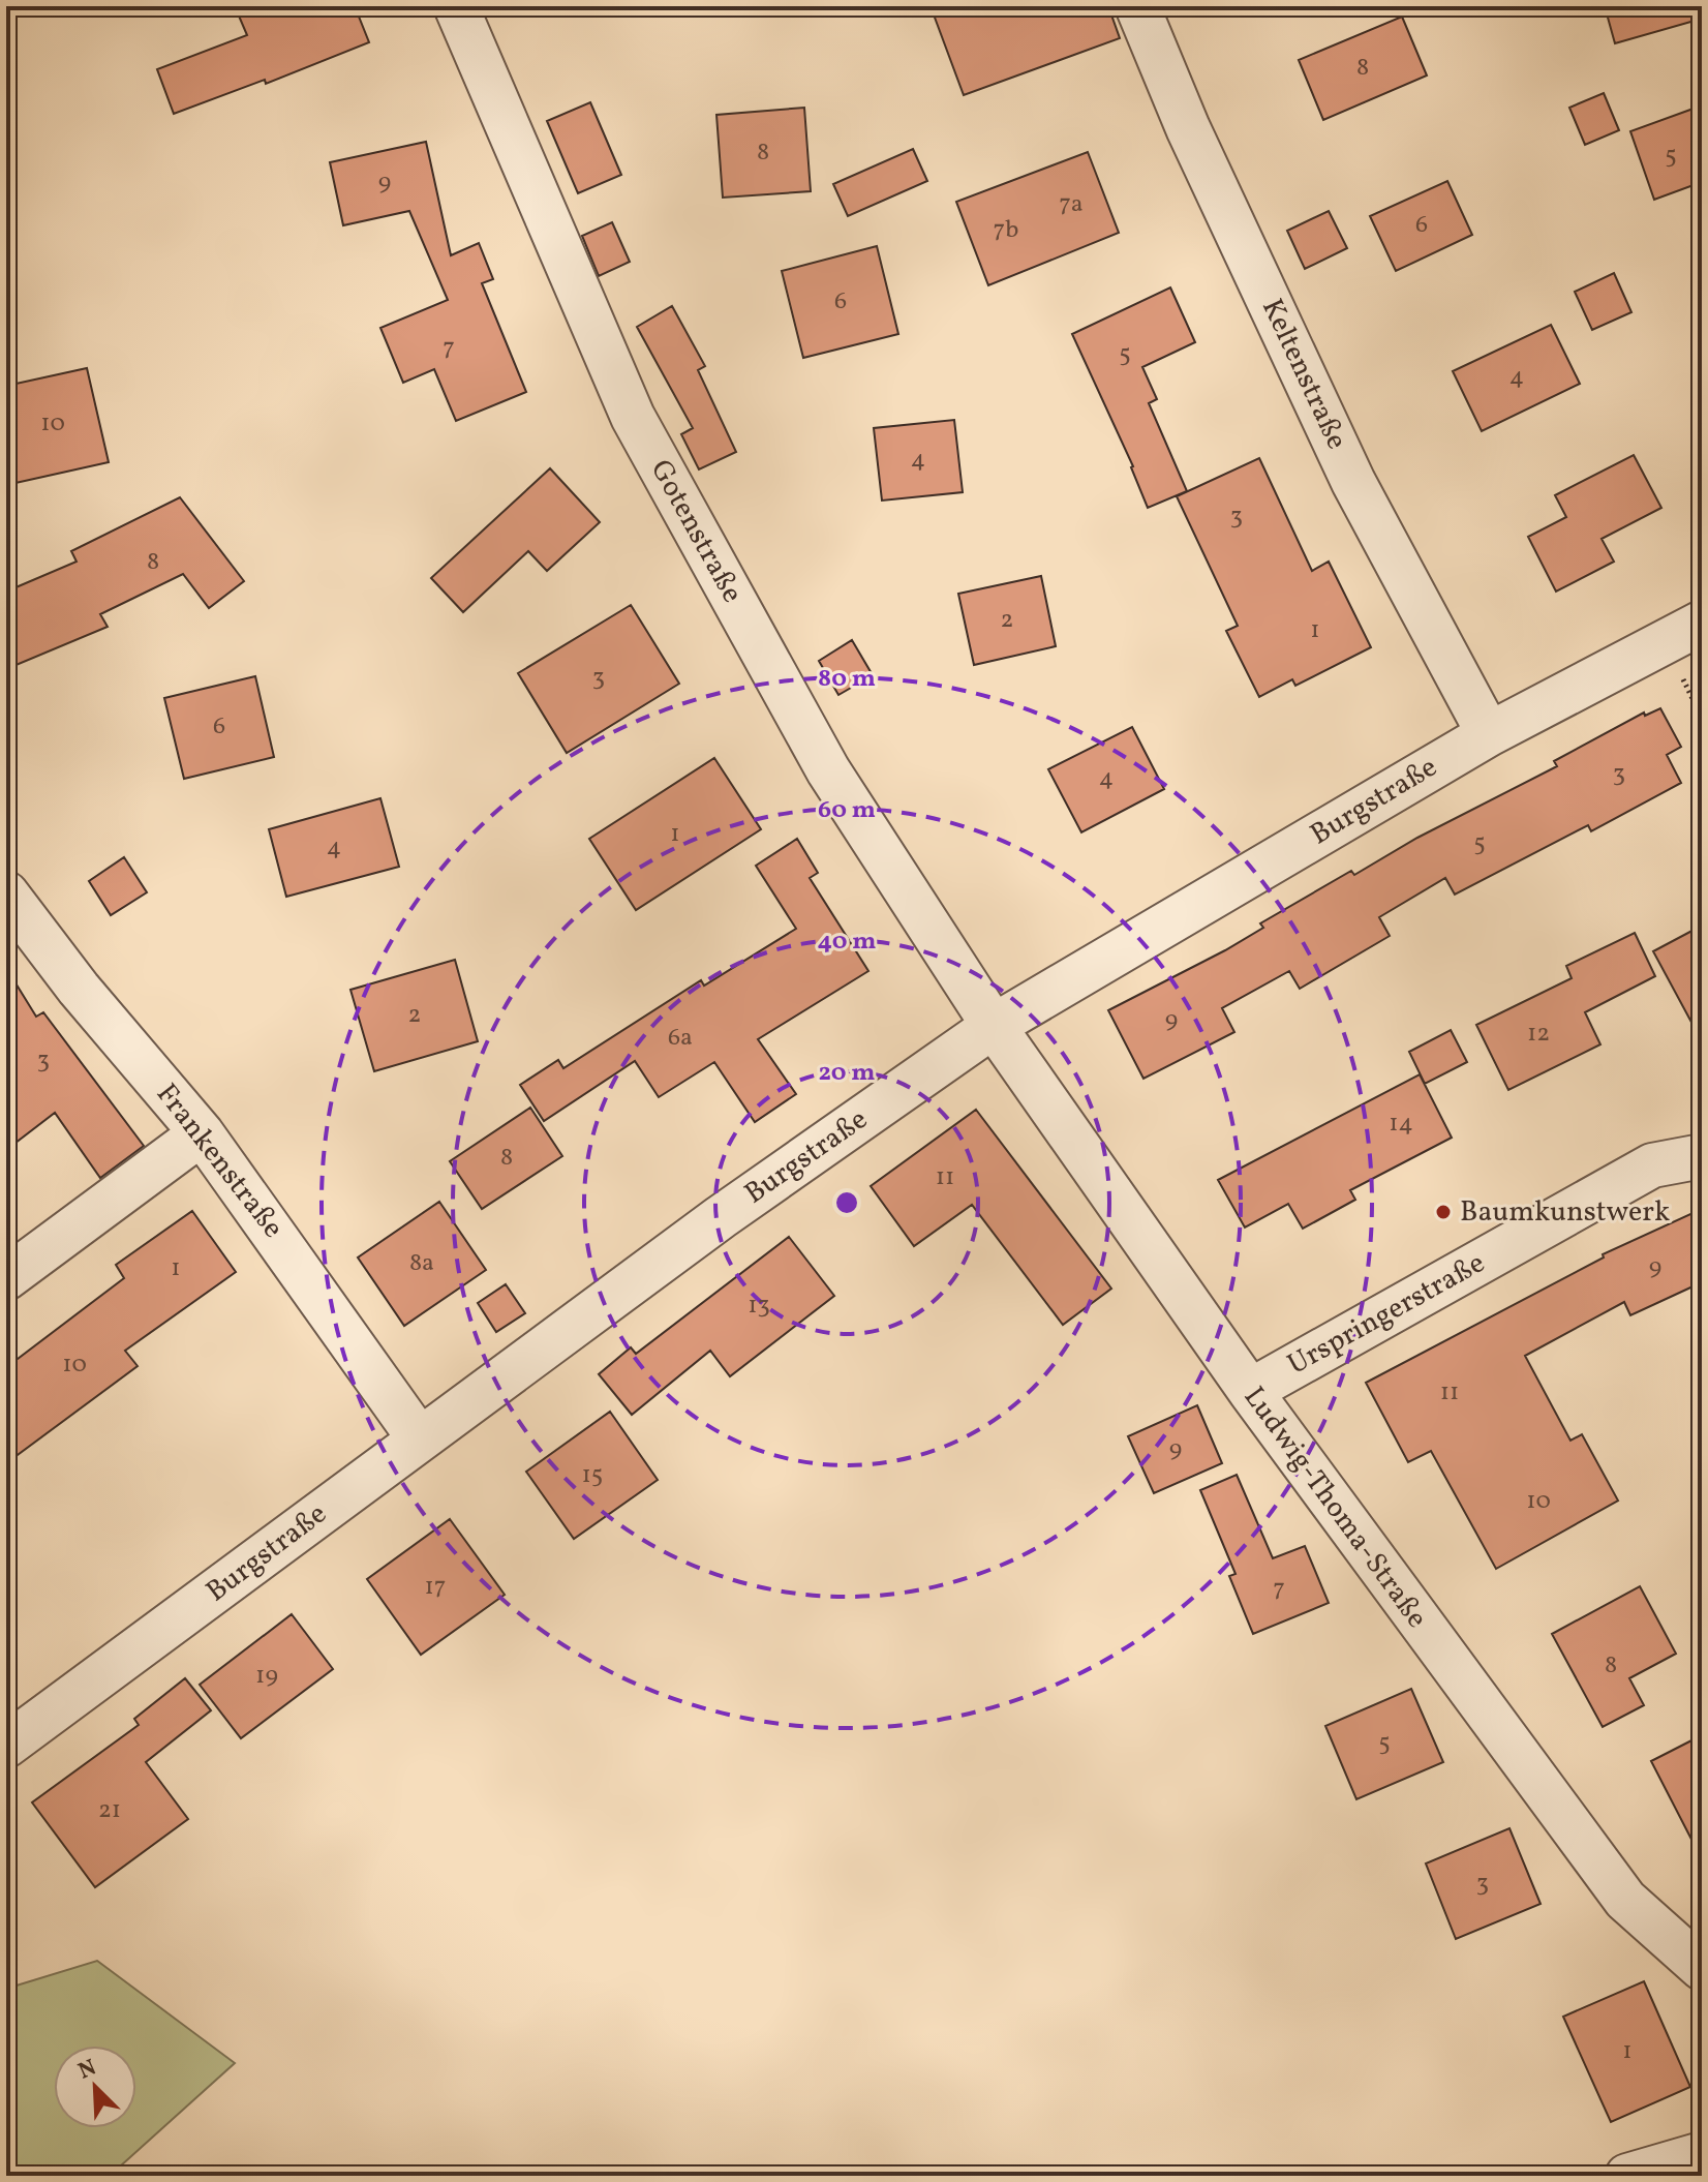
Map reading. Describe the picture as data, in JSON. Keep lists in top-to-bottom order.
{
  "streets": {
    "street": [
      "Keltenstraße",
      "Gotenstraße",
      "Burgstraße",
      "Frankenstraße",
      "Urspringerstraße",
      "Ludwig-Thoma-Straße"
    ]
  },
  "crossings": [
    ["Keltenstraße", "Burgstraße"],
    ["Gotenstraße", "Burgstraße"],
    ["Gotenstraße", "Ludwig-Thoma-Straße"],
    ["Burgstraße", "Frankenstraße"],
    ["Burgstraße", "Ludwig-Thoma-Straße"],
    ["Urspringerstraße", "Ludwig-Thoma-Straße"]
  ],
  "places": ["Baumkunstwerk"],
  "house_numbers": [
    "8",
    "8",
    "5",
    "9",
    "7a",
    "6",
    "7b",
    "6",
    "7",
    "5",
    "4",
    "10",
    "4",
    "3",
    "8",
    "2",
    "1",
    "3",
    "6",
    "3",
    "4",
    "1",
    "5",
    "4",
    "2",
    "9",
    "12",
    "6a",
    "3",
    "14",
    "8",
    "11",
    "8a",
    "9",
    "1",
    "13",
    "10",
    "11",
    "9",
    "15",
    "10",
    "17",
    "7",
    "8",
    "19",
    "5",
    "21",
    "3",
    "1"
  ],
  "north": "top left",
  "rings": [
    "80 m",
    "60 m",
    "40 m",
    "20 m"
  ]
}
